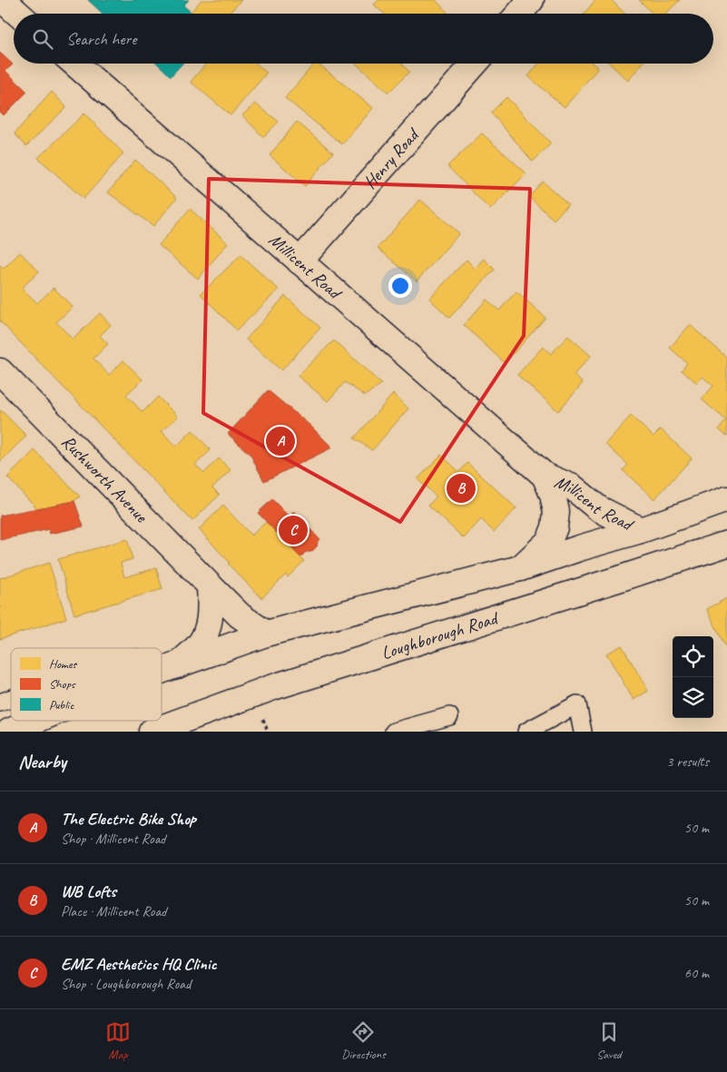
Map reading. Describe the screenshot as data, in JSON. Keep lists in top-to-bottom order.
{
  "streets": {
    "street": [
      "Henry Road",
      "Millicent Road",
      "Rushworth Avenue",
      "Loughborough Road"
    ]
  },
  "crossings": [
    ["Henry Road", "Millicent Road"]
  ],
  "legend": ["Homes", "Shops", "Public"],
  "page": {
    "search": "Search here",
    "pins": ["A", "B", "C"],
    "heading": ["Nearby", "3 results"],
    "list": [
      {
        "mark": "A",
        "name": "The Electric Bike Shop",
        "note": "Shop · Millicent Road",
        "value": "50 m"
      },
      {
        "mark": "B",
        "name": "WB Lofts",
        "note": "Place · Millicent Road",
        "value": "50 m"
      },
      {
        "mark": "C",
        "name": "EMZ Aesthetics HQ Clinic",
        "note": "Shop · Loughborough Road",
        "value": "60 m"
      }
    ],
    "nav": ["Map", "Directions", "Saved"]
  }
}
